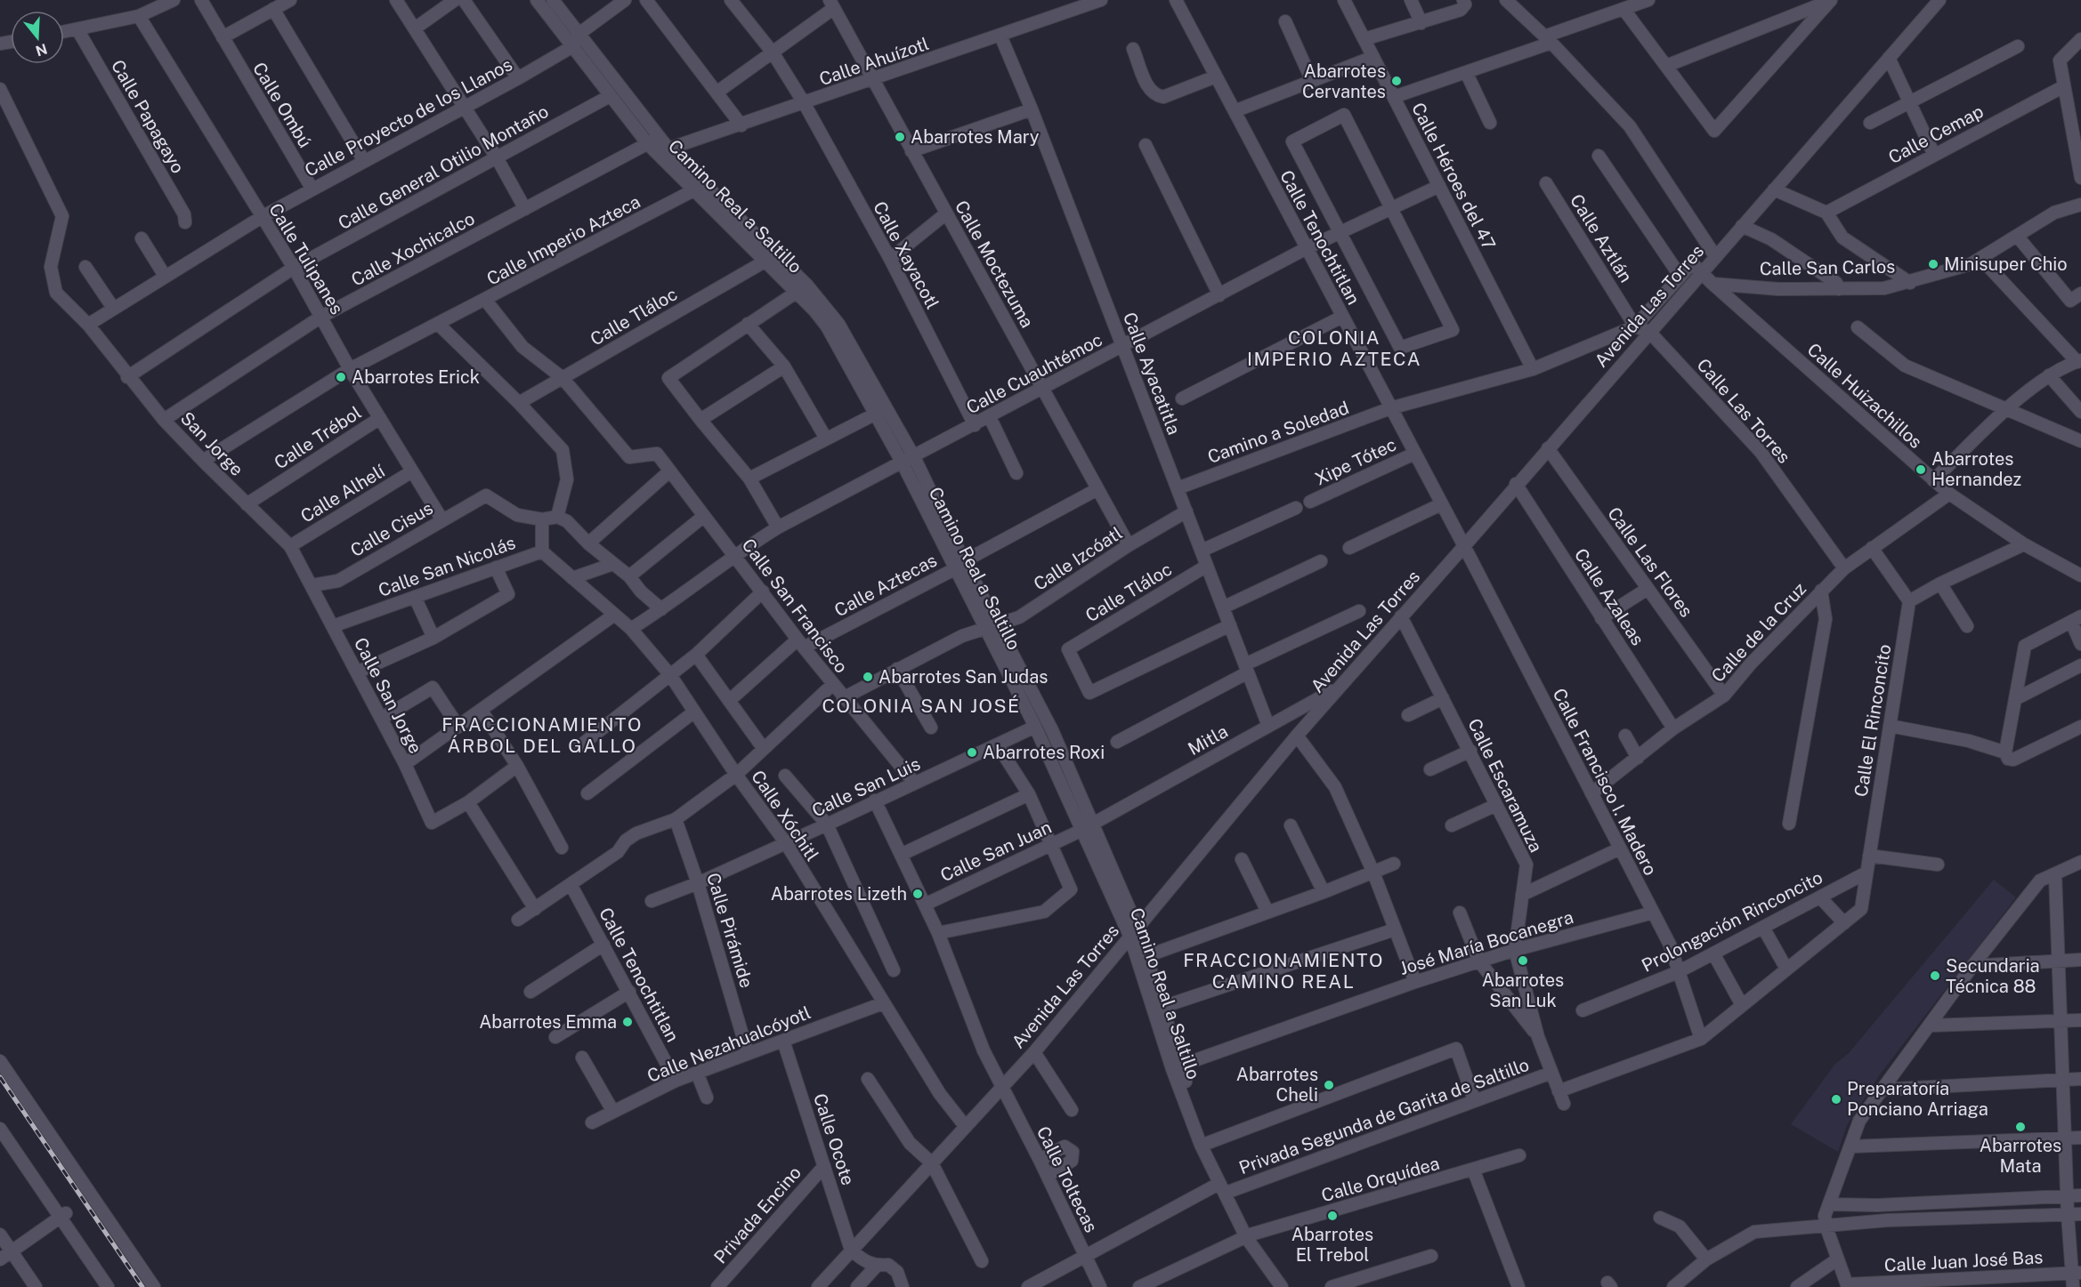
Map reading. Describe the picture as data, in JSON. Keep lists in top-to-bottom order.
{
  "streets": {
    "street": [
      "Calle Ahuízotl",
      "Calle Ombú",
      "Calle Papagayo",
      "Calle Proyecto de los Llanos",
      "Calle Cemap",
      "Calle General Otilio Montaño",
      "Calle Héroes del 47",
      "Camino Real a Saltillo",
      "Calle Tenochtitlan",
      "Calle Aztlán",
      "Calle Imperio Azteca",
      "Calle Xochicalco",
      "Calle Xayacotl",
      "Calle Tulipanes",
      "Calle Moctezuma",
      "Calle San Carlos",
      "Avenida Las Torres",
      "Calle Tláloc",
      "Calle Cuauhtémoc",
      "Calle Ayacatitla",
      "Calle Huizachillos",
      "Calle Las Torres",
      "Camino a Soledad",
      "Calle Trébol",
      "San Jorge",
      "Xipe Tótec",
      "Calle Alhelí",
      "Calle Cisus",
      "Calle Izcóatl",
      "Calle Las Flores",
      "Calle San Nicolás",
      "Calle Aztecas",
      "Calle Azaleas",
      "Calle San Francisco",
      "Calle de la Cruz",
      "Calle San Jorge",
      "Calle El Rinconcito",
      "Mitla",
      "Calle Francisco I. Madero",
      "Calle Escaramuza",
      "Calle San Luis",
      "Calle Xóchitl",
      "Calle San Juan",
      "Prolongación Rinconcito",
      "Calle Pirámide",
      "José María Bocanegra",
      "Calle Nezahualcóyotl",
      "Privada Segunda de Garita de Saltillo",
      "Calle Ocote",
      "Calle Toltecas",
      "Calle Orquídea",
      "Privada Encino",
      "Calle Juan José Bas"
    ]
  },
  "crossings": [
    ["Calle Ahuízotl", "Camino Real a Saltillo"],
    ["Calle Ahuízotl", "Calle Xayacotl"],
    ["Calle Ahuízotl", "Calle Moctezuma"],
    ["Calle Ahuízotl", "Calle Ayacatitla"],
    ["Calle Ombú", "Calle Proyecto de los Llanos"],
    ["Calle Proyecto de los Llanos", "Camino Real a Saltillo"],
    ["Calle Proyecto de los Llanos", "Calle Tulipanes"],
    ["Calle Proyecto de los Llanos", "San Jorge"],
    ["Calle General Otilio Montaño", "Camino Real a Saltillo"],
    ["Calle General Otilio Montaño", "Calle Tulipanes"],
    ["Calle General Otilio Montaño", "San Jorge"],
    ["Calle Héroes del 47", "Calle Cuauhtémoc"],
    ["Camino Real a Saltillo", "Calle Imperio Azteca"],
    ["Camino Real a Saltillo", "Calle Xochicalco"],
    ["Camino Real a Saltillo", "Avenida Las Torres"],
    ["Camino Real a Saltillo", "Calle Tláloc"],
    ["Camino Real a Saltillo", "Calle Cuauhtémoc"],
    ["Camino Real a Saltillo", "Calle Izcóatl"],
    ["Camino Real a Saltillo", "Calle Aztecas"],
    ["Camino Real a Saltillo", "Mitla"],
    ["Camino Real a Saltillo", "Calle San Luis"],
    ["Camino Real a Saltillo", "Calle San Juan"],
    ["Camino Real a Saltillo", "José María Bocanegra"],
    ["Camino Real a Saltillo", "Privada Segunda de Garita de Saltillo"],
    ["Camino Real a Saltillo", "Calle Orquídea"],
    ["Calle Tenochtitlan", "Avenida Las Torres"],
    ["Calle Tenochtitlan", "Calle Cuauhtémoc"],
    ["Calle Tenochtitlan", "Camino a Soledad"],
    ["Calle Tenochtitlan", "Xipe Tótec"],
    ["Calle Tenochtitlan", "Calle Francisco I. Madero"],
    ["Calle Tenochtitlan", "Calle Nezahualcóyotl"],
    ["Calle Imperio Azteca", "Calle Tulipanes"],
    ["Calle Imperio Azteca", "San Jorge"],
    ["Calle Xochicalco", "Calle Tulipanes"],
    ["Calle Xochicalco", "San Jorge"],
    ["Calle Xayacotl", "Calle Cuauhtémoc"],
    ["Calle Tulipanes", "Calle Trébol"],
    ["Calle Tulipanes", "Calle Alhelí"],
    ["Calle Tulipanes", "Calle Cisus"],
    ["Calle Moctezuma", "Calle Cuauhtémoc"],
    ["Calle Moctezuma", "Calle Izcóatl"],
    ["Calle Moctezuma", "Calle Aztecas"],
    ["Calle San Carlos", "Calle Huizachillos"],
    ["Avenida Las Torres", "Calle Las Torres"],
    ["Avenida Las Torres", "Calle Las Flores"],
    ["Avenida Las Torres", "Calle Azaleas"],
    ["Avenida Las Torres", "Mitla"],
    ["Avenida Las Torres", "Calle Francisco I. Madero"],
    ["Avenida Las Torres", "Calle Escaramuza"],
    ["Avenida Las Torres", "Calle Xóchitl"],
    ["Avenida Las Torres", "Calle Ocote"],
    ["Avenida Las Torres", "Calle Toltecas"],
    ["Calle Tláloc", "Calle Ayacatitla"],
    ["Calle Tláloc", "Calle San Francisco"],
    ["Calle Cuauhtémoc", "Calle Ayacatitla"],
    ["Calle Cuauhtémoc", "Calle San Francisco"],
    ["Calle Cuauhtémoc", "Calle Xóchitl"],
    ["Calle Ayacatitla", "Camino a Soledad"],
    ["Calle Ayacatitla", "Calle Izcóatl"],
    ["Calle Ayacatitla", "Mitla"],
    ["Calle Huizachillos", "Calle de la Cruz"],
    ["Calle Las Torres", "Calle de la Cruz"],
    ["Calle Trébol", "San Jorge"],
    ["San Jorge", "Calle Alhelí"],
    ["San Jorge", "Calle Cisus"],
    ["San Jorge", "Calle San Jorge"],
    ["Calle Cisus", "Calle San Nicolás"],
    ["Calle Cisus", "Calle San Jorge"],
    ["Calle Izcóatl", "Calle San Francisco"],
    ["Calle Las Flores", "Calle de la Cruz"],
    ["Calle San Nicolás", "Calle San Jorge"],
    ["Calle San Nicolás", "Calle Xóchitl"],
    ["Calle Aztecas", "Calle San Francisco"],
    ["Calle Azaleas", "Calle de la Cruz"],
    ["Calle San Francisco", "Calle San Luis"],
    ["Calle de la Cruz", "Calle Francisco I. Madero"],
    ["Calle El Rinconcito", "Prolongación Rinconcito"],
    ["Mitla", "Calle San Juan"],
    ["Calle Francisco I. Madero", "Prolongación Rinconcito"],
    ["Calle Francisco I. Madero", "José María Bocanegra"],
    ["Calle Escaramuza", "José María Bocanegra"],
    ["Calle Escaramuza", "Privada Segunda de Garita de Saltillo"],
    ["Calle San Luis", "Calle Xóchitl"],
    ["Calle San Luis", "Calle Pirámide"],
    ["Calle San Luis", "Calle Toltecas"],
    ["Calle Xóchitl", "Calle Nezahualcóyotl"],
    ["Calle San Juan", "Calle Toltecas"],
    ["Calle Pirámide", "Calle Nezahualcóyotl"],
    ["Calle Nezahualcóyotl", "Calle Ocote"],
    ["Privada Segunda de Garita de Saltillo", "Calle Toltecas"],
    ["Calle Ocote", "Privada Encino"]
  ],
  "districts": [
    "COLONIA IMPERIO AZTECA",
    "COLONIA SAN JOSÉ",
    "FRACCIONAMIENTO ÁRBOL DEL GALLO",
    "FRACCIONAMIENTO CAMINO REAL"
  ],
  "places": [
    "Abarrotes Cervantes",
    "Abarrotes Mary",
    "Minisuper Chio",
    "Abarrotes Erick",
    "Abarrotes Hernandez",
    "Abarrotes San Judas",
    "Abarrotes Roxi",
    "Abarrotes Lizeth",
    "Abarrotes San Luk",
    "Secundaria Técnica 88",
    "Abarrotes Emma",
    "Abarrotes Cheli",
    "Preparatoría Ponciano Arriaga",
    "Abarrotes Mata",
    "Abarrotes El Trebol"
  ],
  "north": "bottom"
}
